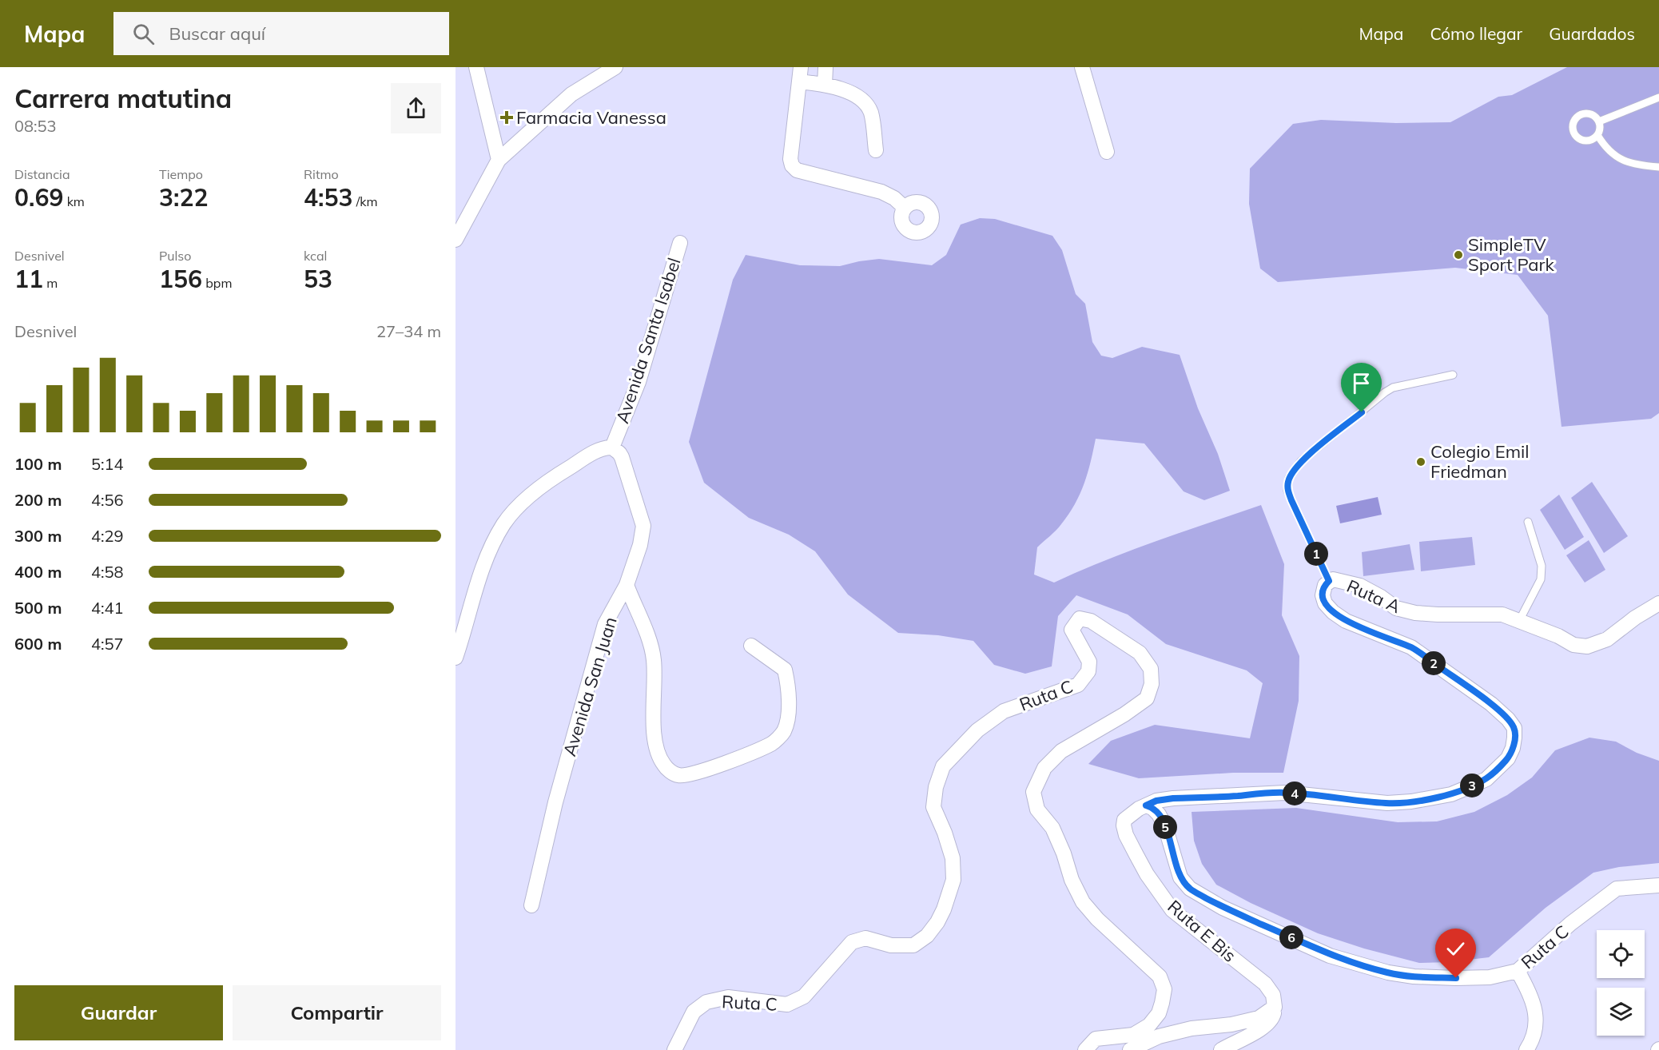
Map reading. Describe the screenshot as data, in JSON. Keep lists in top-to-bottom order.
{
  "streets": {
    "street": [
      "Avenida Santa Isabel",
      "Ruta A",
      "Avenida San Juan",
      "Ruta C",
      "Ruta E Bis"
    ]
  },
  "crossings": [
    ["Avenida Santa Isabel", "Avenida San Juan"],
    ["Ruta A", "Ruta C"],
    ["Ruta A", "Ruta E Bis"],
    ["Ruta C", "Ruta E Bis"]
  ],
  "places": {
    "health": ["Farmacia Vanessa"],
    "other": ["SimpleTV Sport Park", "Colegio Emil Friedman"]
  },
  "page": {
    "header": "Mapa",
    "search": "Buscar aquí",
    "nav": ["Mapa", "Cómo llegar", "Guardados"],
    "heading": ["Carrera matutina", "08:53"],
    "stats": [
      ["Distancia", "0.69 km"],
      ["Tiempo", "3:22"],
      ["Ritmo", "4:53 /km"],
      ["Desnivel", "11 m"],
      ["Pulso", "156 bpm"],
      ["kcal", "53"]
    ],
    "chart": ["Desnivel", "27–34 m"],
    "list": [
      {
        "name": "100 m",
        "note": "5:14"
      },
      {
        "name": "200 m",
        "note": "4:56"
      },
      {
        "name": "300 m",
        "note": "4:29"
      },
      {
        "name": "400 m",
        "note": "4:58"
      },
      {
        "name": "500 m",
        "note": "4:41"
      },
      {
        "name": "600 m",
        "note": "4:57"
      }
    ],
    "pins": [
      "1",
      "2",
      "3",
      "4",
      "5",
      "6"
    ],
    "buttons": ["Guardar", "Compartir"]
  }
}
